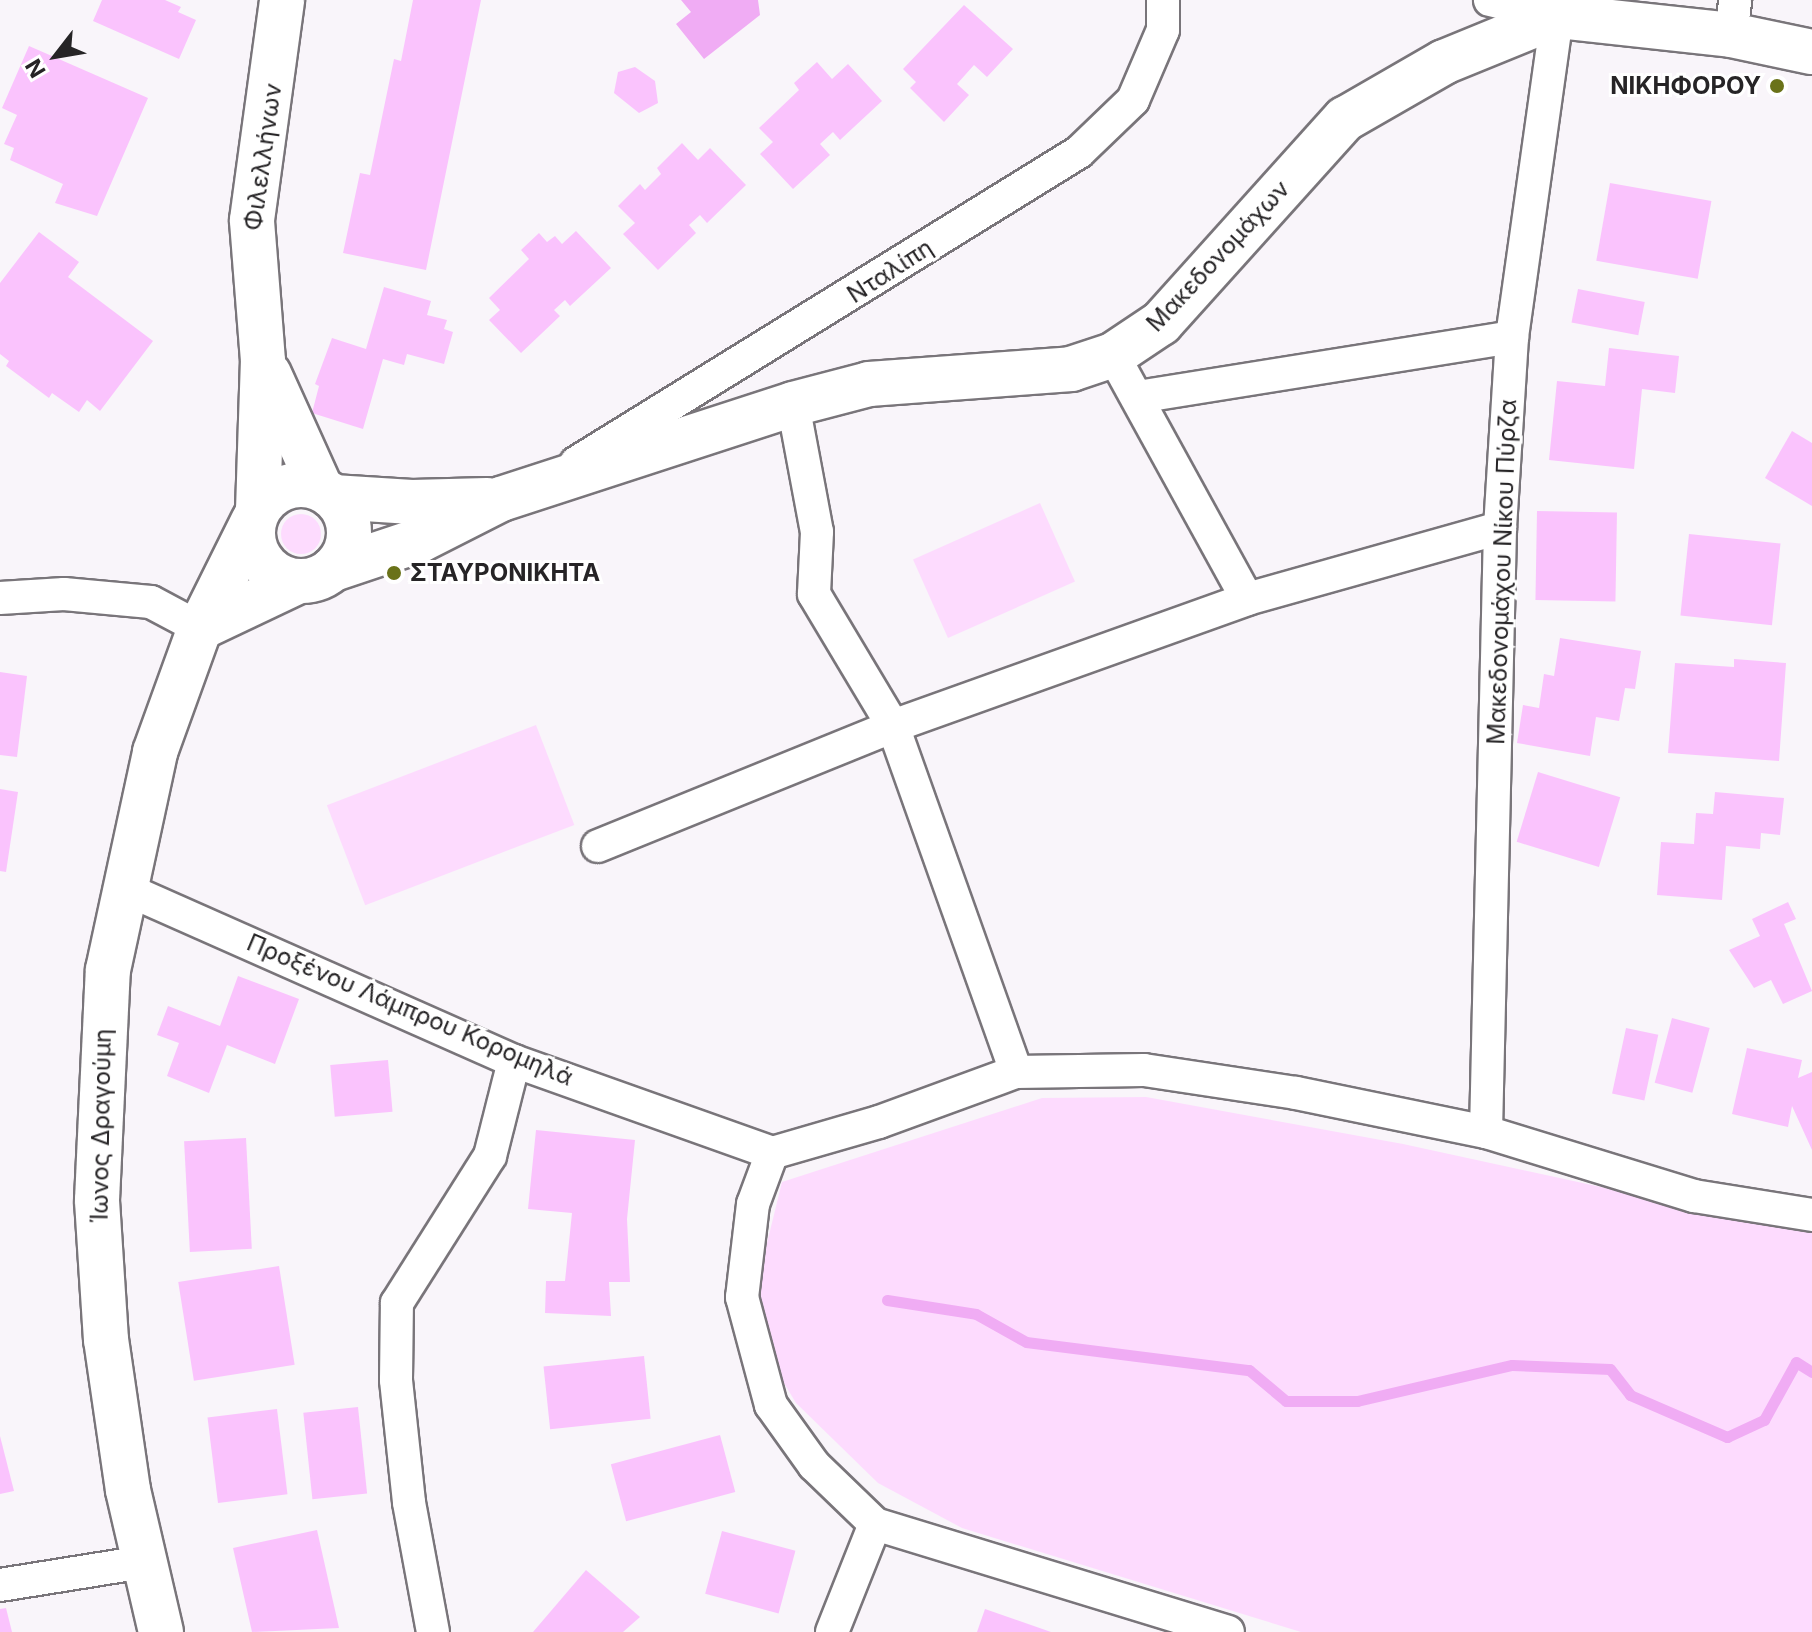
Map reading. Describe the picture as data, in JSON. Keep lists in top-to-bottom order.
{
  "streets": {
    "street": [
      "Φιλελλήνων",
      "Μακεδονομάχων",
      "Νταλίπη",
      "Μακεδονομάχου Νίκου Πύρζα",
      "Προξένου Λάμπρου Κορομηλά",
      "Ίωνος Δραγούμη"
    ]
  },
  "crossings": [
    ["Φιλελλήνων", "Μακεδονομάχων"],
    ["Φιλελλήνων", "Ίωνος Δραγούμη"],
    ["Μακεδονομάχων", "Νταλίπη"],
    ["Μακεδονομάχων", "Μακεδονομάχου Νίκου Πύρζα"],
    ["Μακεδονομάχων", "Ίωνος Δραγούμη"],
    ["Προξένου Λάμπρου Κορομηλά", "Ίωνος Δραγούμη"]
  ],
  "places": ["ΝΙΚΗΦΟΡΟΥ", "ΣΤΑΥΡΟΝΙΚΗΤΑ"],
  "north": "bottom left"
}
